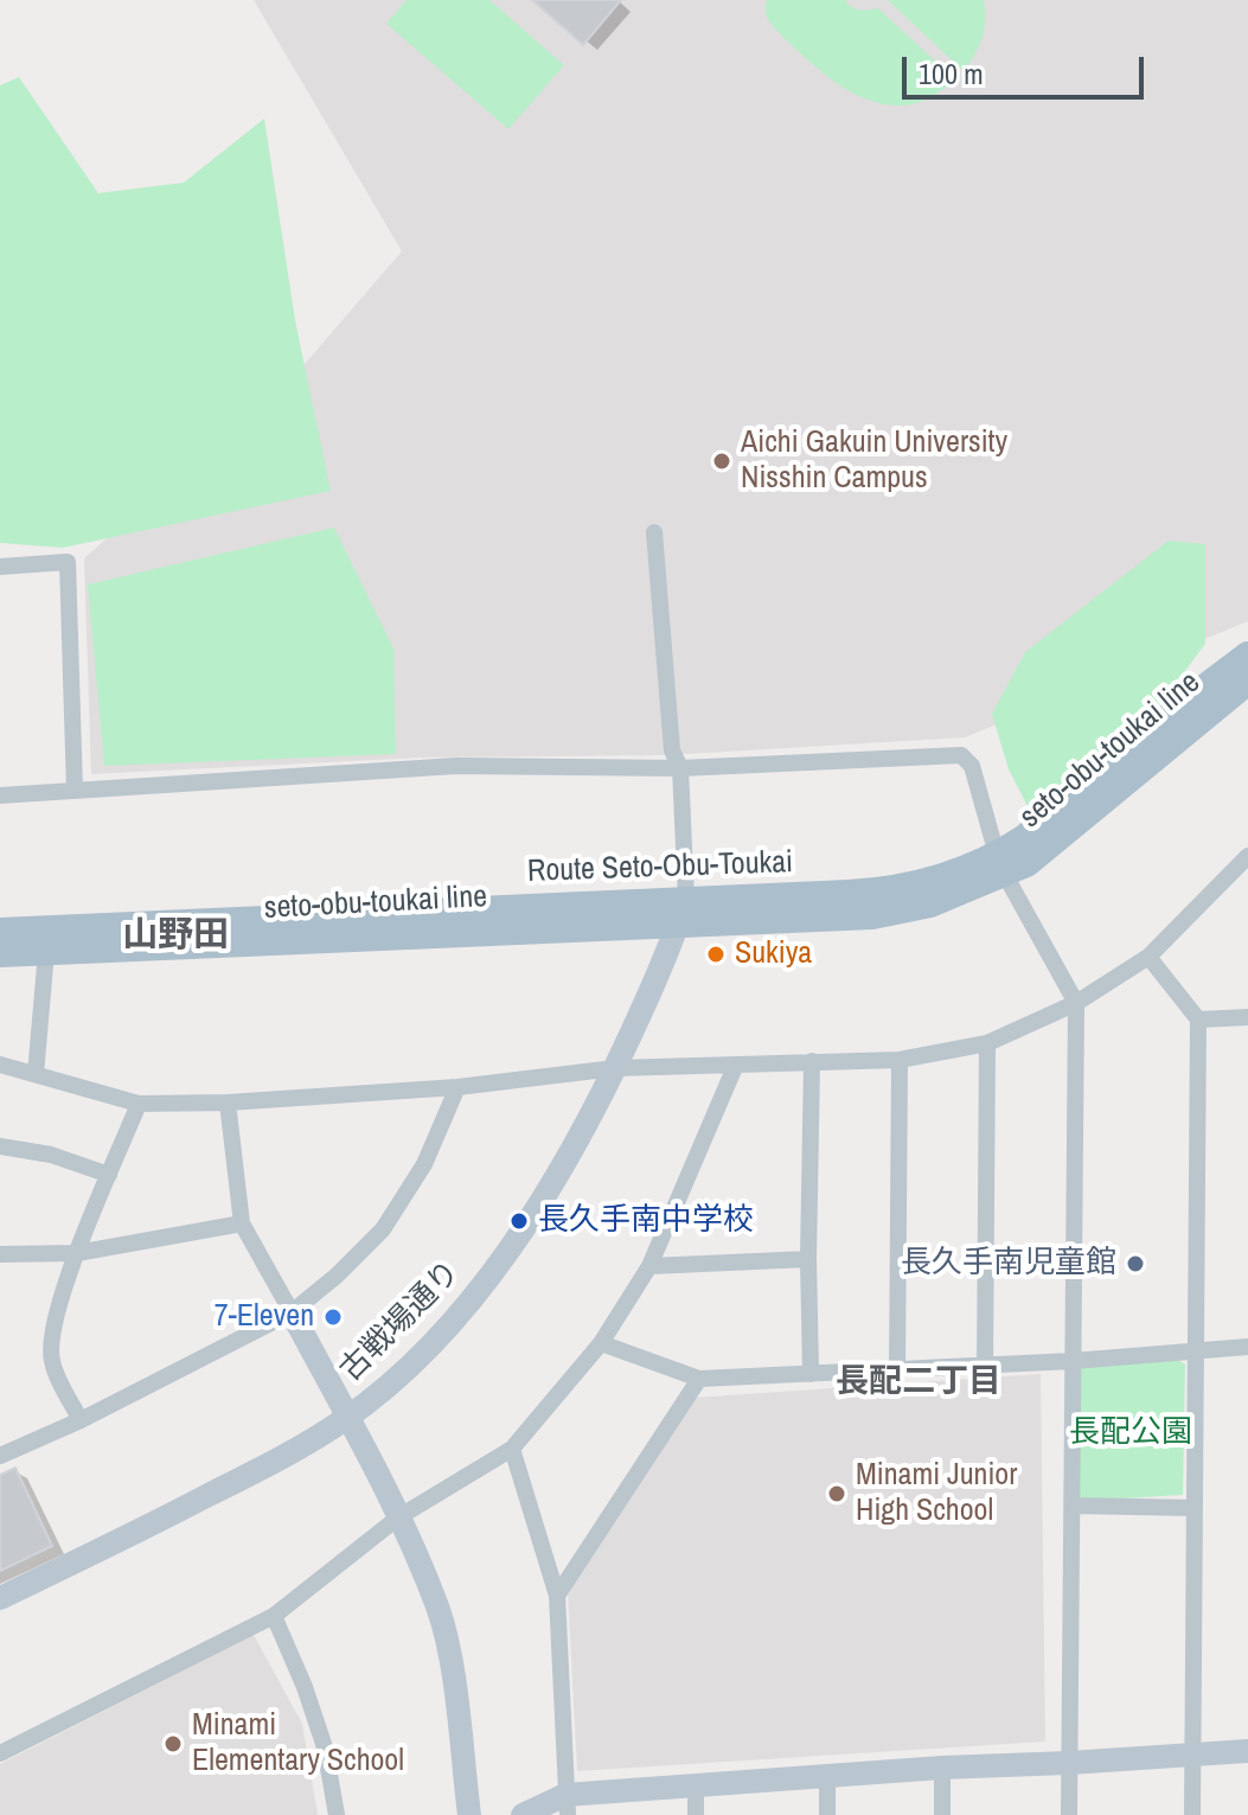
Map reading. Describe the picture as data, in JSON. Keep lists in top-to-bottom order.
{
  "streets": {
    "main road": ["seto-obu-toukai line", "Route Seto-Obu-Toukai"],
    "street": ["古戦場通り"]
  },
  "crossings": [
    ["seto-obu-toukai line", "Route Seto-Obu-Toukai"],
    ["seto-obu-toukai line", "古戦場通り"],
    ["Route Seto-Obu-Toukai", "古戦場通り"]
  ],
  "districts": ["山野田", "長配二丁目"],
  "parks": ["長配公園"],
  "places": [
    "Aichi Gakuin University Nisshin Campus",
    "Sukiya",
    "長久手南中学校",
    "長久手南児童館",
    "7-Eleven",
    "Minami Junior High School",
    "Minami Elementary School"
  ],
  "scale_bar": "100 m"
}
